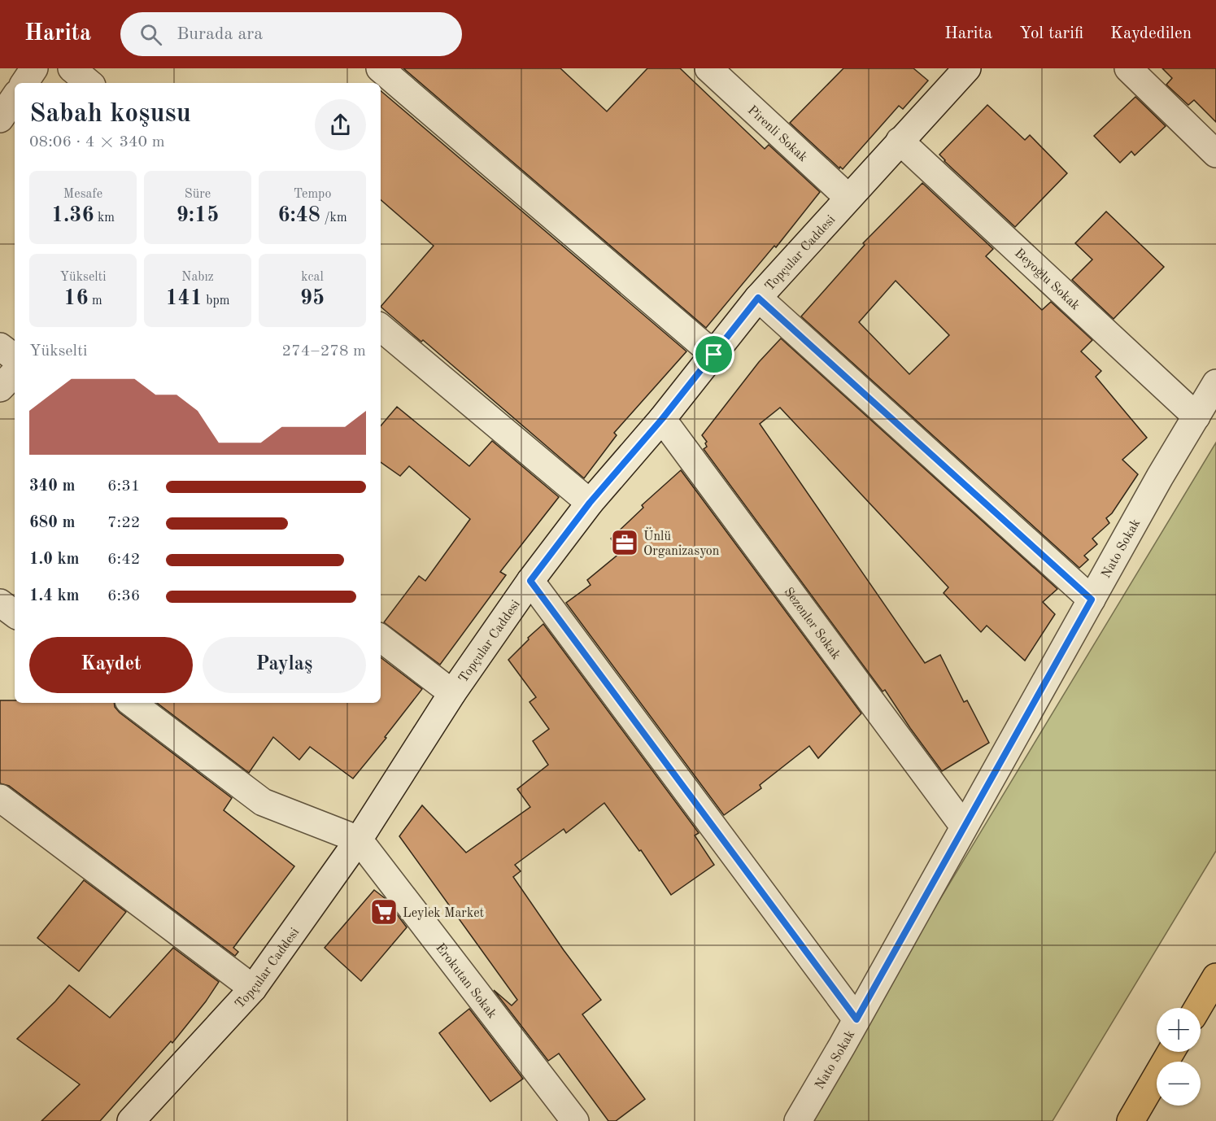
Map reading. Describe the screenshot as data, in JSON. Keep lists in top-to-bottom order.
{
  "streets": {
    "street": [
      "Pirenli Sokak",
      "Topçular Caddesi",
      "Beyoğlu Sokak",
      "Nato Sokak",
      "Sezenler Sokak",
      "Erokutan Sokak"
    ]
  },
  "crossings": [
    ["Pirenli Sokak", "Topçular Caddesi"],
    ["Topçular Caddesi", "Beyoğlu Sokak"],
    ["Topçular Caddesi", "Sezenler Sokak"],
    ["Topçular Caddesi", "Erokutan Sokak"],
    ["Beyoğlu Sokak", "Nato Sokak"],
    ["Nato Sokak", "Sezenler Sokak"]
  ],
  "places": {
    "office": ["Ünlü Organizasyon"],
    "supermarket": ["Leylek Market"]
  },
  "page": {
    "header": "Harita",
    "search": "Burada ara",
    "nav": ["Harita", "Yol tarifi", "Kaydedilen"],
    "heading": ["Sabah koşusu", "08:06 · 4 × 340 m"],
    "stats": [
      ["Mesafe", "1.36 km"],
      ["Süre", "9:15"],
      ["Tempo", "6:48 /km"],
      ["Yükselti", "16 m"],
      ["Nabız", "141 bpm"],
      ["kcal", "95"]
    ],
    "chart": ["Yükselti", "274–278 m"],
    "list": [
      {
        "name": "340 m",
        "note": "6:31"
      },
      {
        "name": "680 m",
        "note": "7:22"
      },
      {
        "name": "1.0 km",
        "note": "6:42"
      },
      {
        "name": "1.4 km",
        "note": "6:36"
      }
    ],
    "buttons": ["Kaydet", "Paylaş"],
    "map_buttons": ["+", "−"]
  }
}
